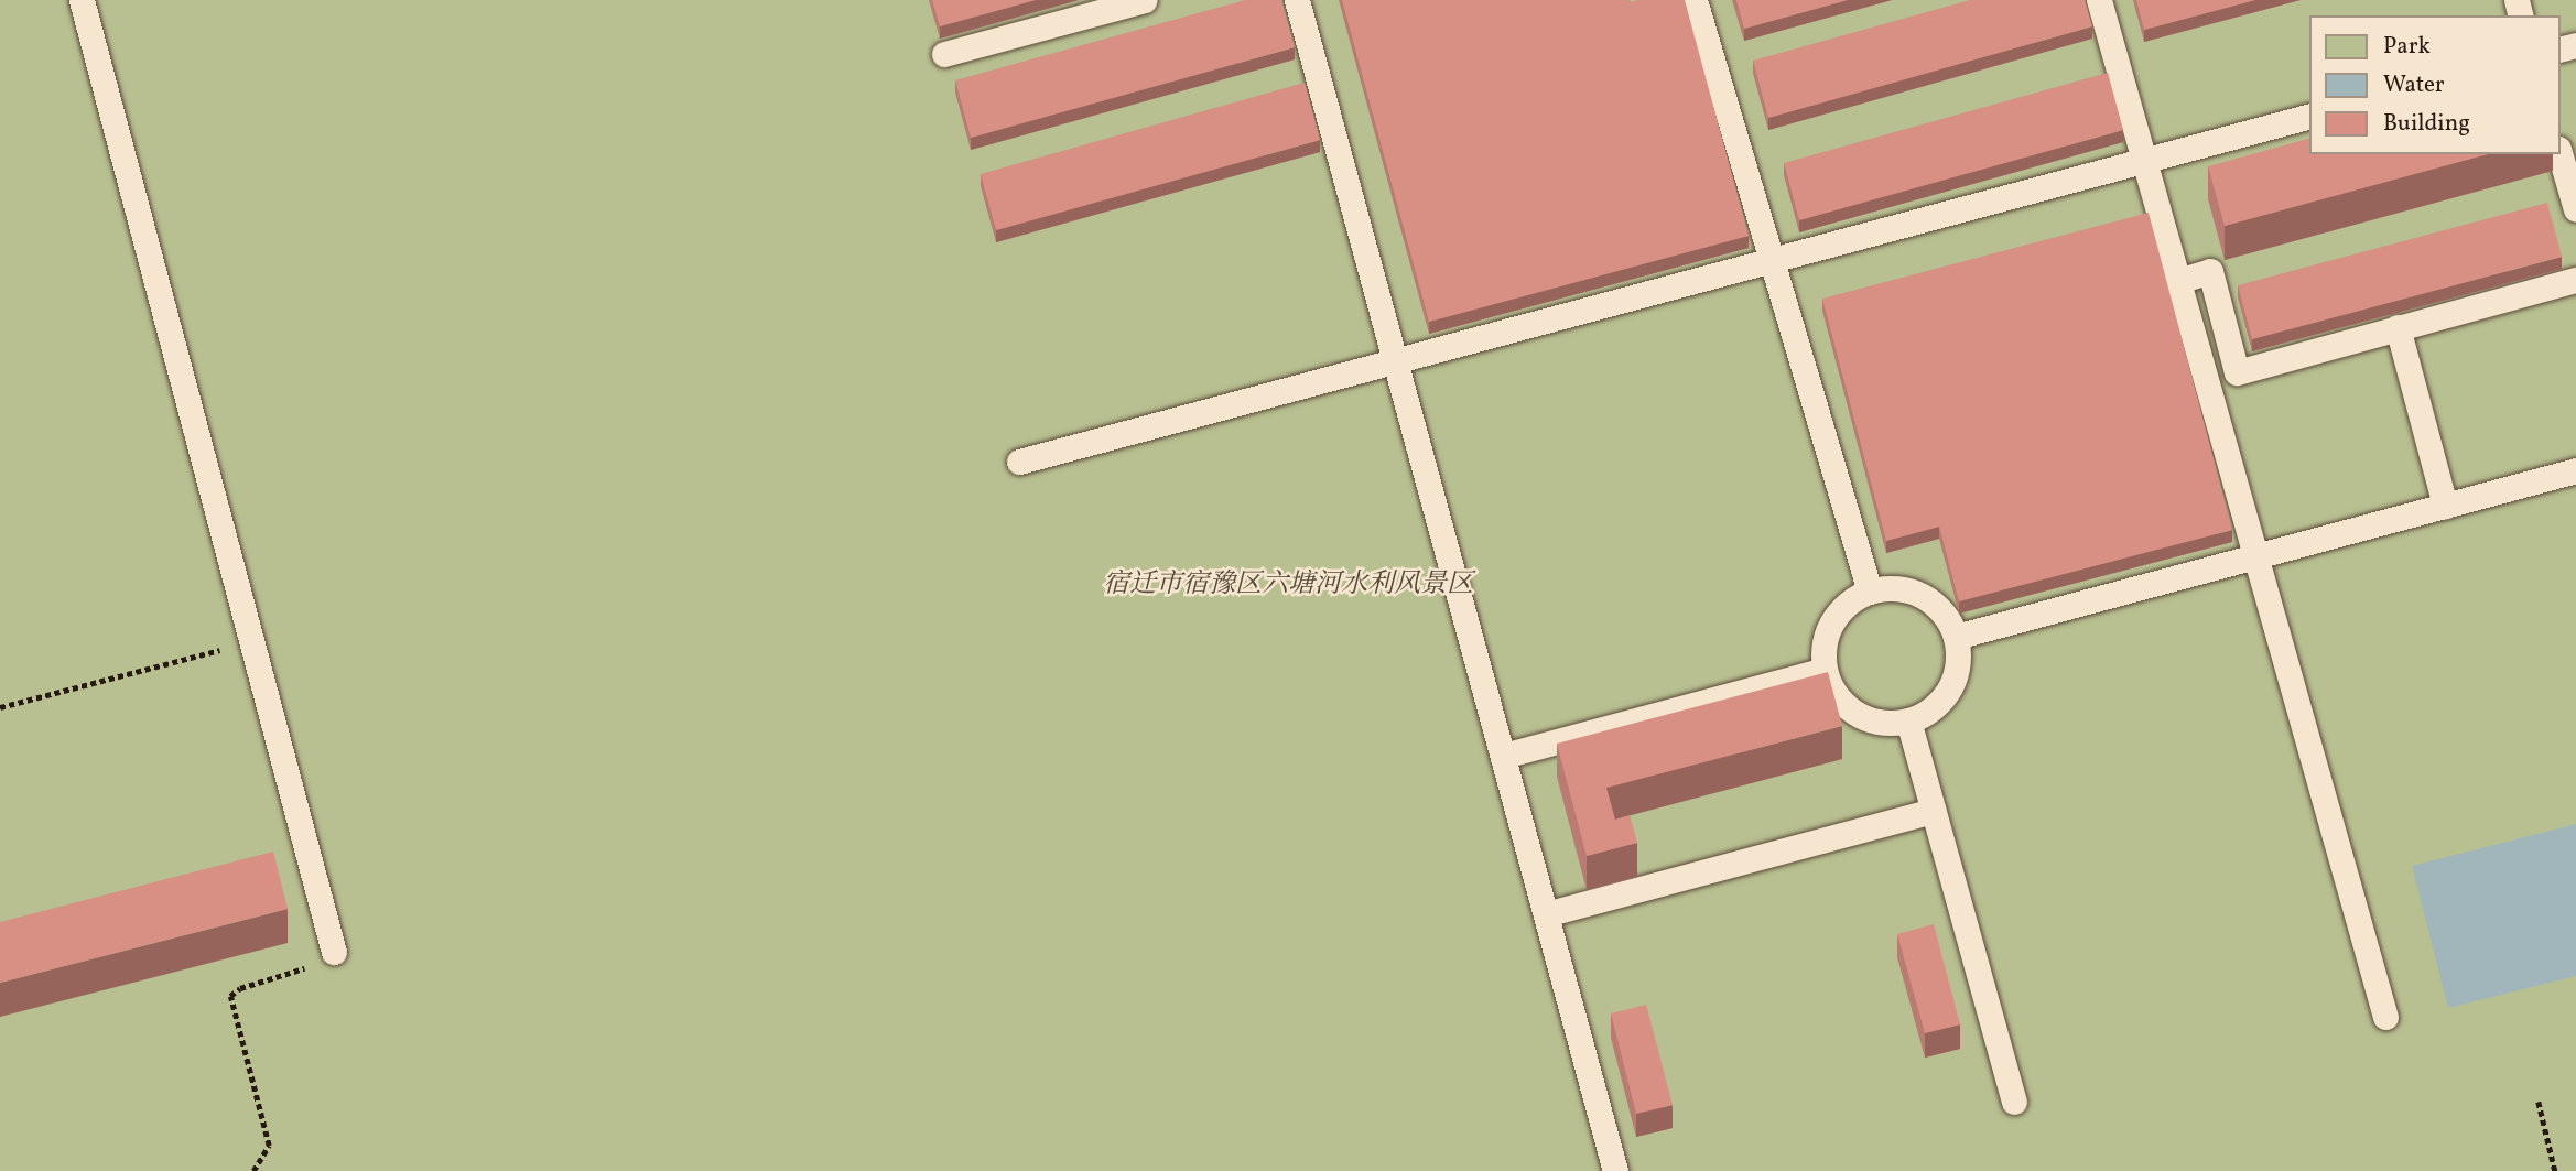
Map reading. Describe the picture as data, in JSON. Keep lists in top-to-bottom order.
{
  "parks": ["宿迁市宿豫区六塘河水利风景区"],
  "legend": ["Park", "Water", "Building"]
}
